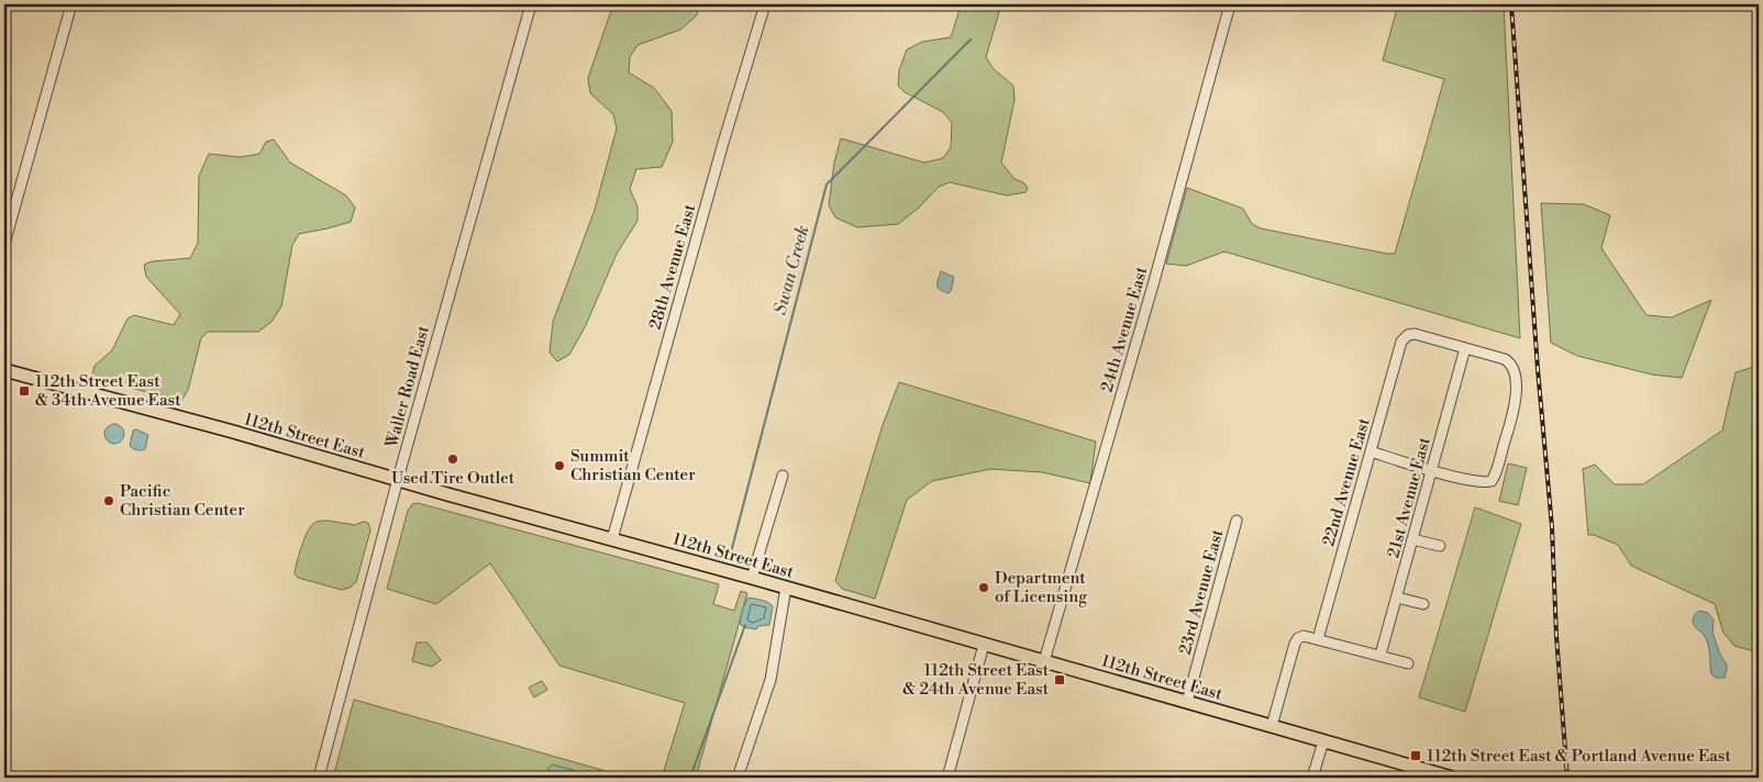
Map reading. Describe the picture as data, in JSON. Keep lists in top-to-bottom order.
{
  "streets": {
    "main road": ["112th Street East"],
    "street": [
      "28th Avenue East",
      "24th Avenue East",
      "Waller Road East",
      "22nd Avenue East",
      "21st Avenue East",
      "23rd Avenue East"
    ]
  },
  "crossings": [
    ["28th Avenue East", "112th Street East"],
    ["24th Avenue East", "112th Street East"],
    ["Waller Road East", "112th Street East"],
    ["112th Street East", "23rd Avenue East"],
    ["22nd Avenue East", "21st Avenue East"]
  ],
  "water": ["Swan Creek"],
  "places": {
    "transit": ["112th Street East & 34th Avenue East", "112th Street East & 24th Avenue East", "112th Street East & Portland Avenue East"],
    "other": [
      "Used Tire Outlet",
      "Summit Christian Center",
      "Pacific Christian Center",
      "Department of Licensing"
    ]
  }
}
